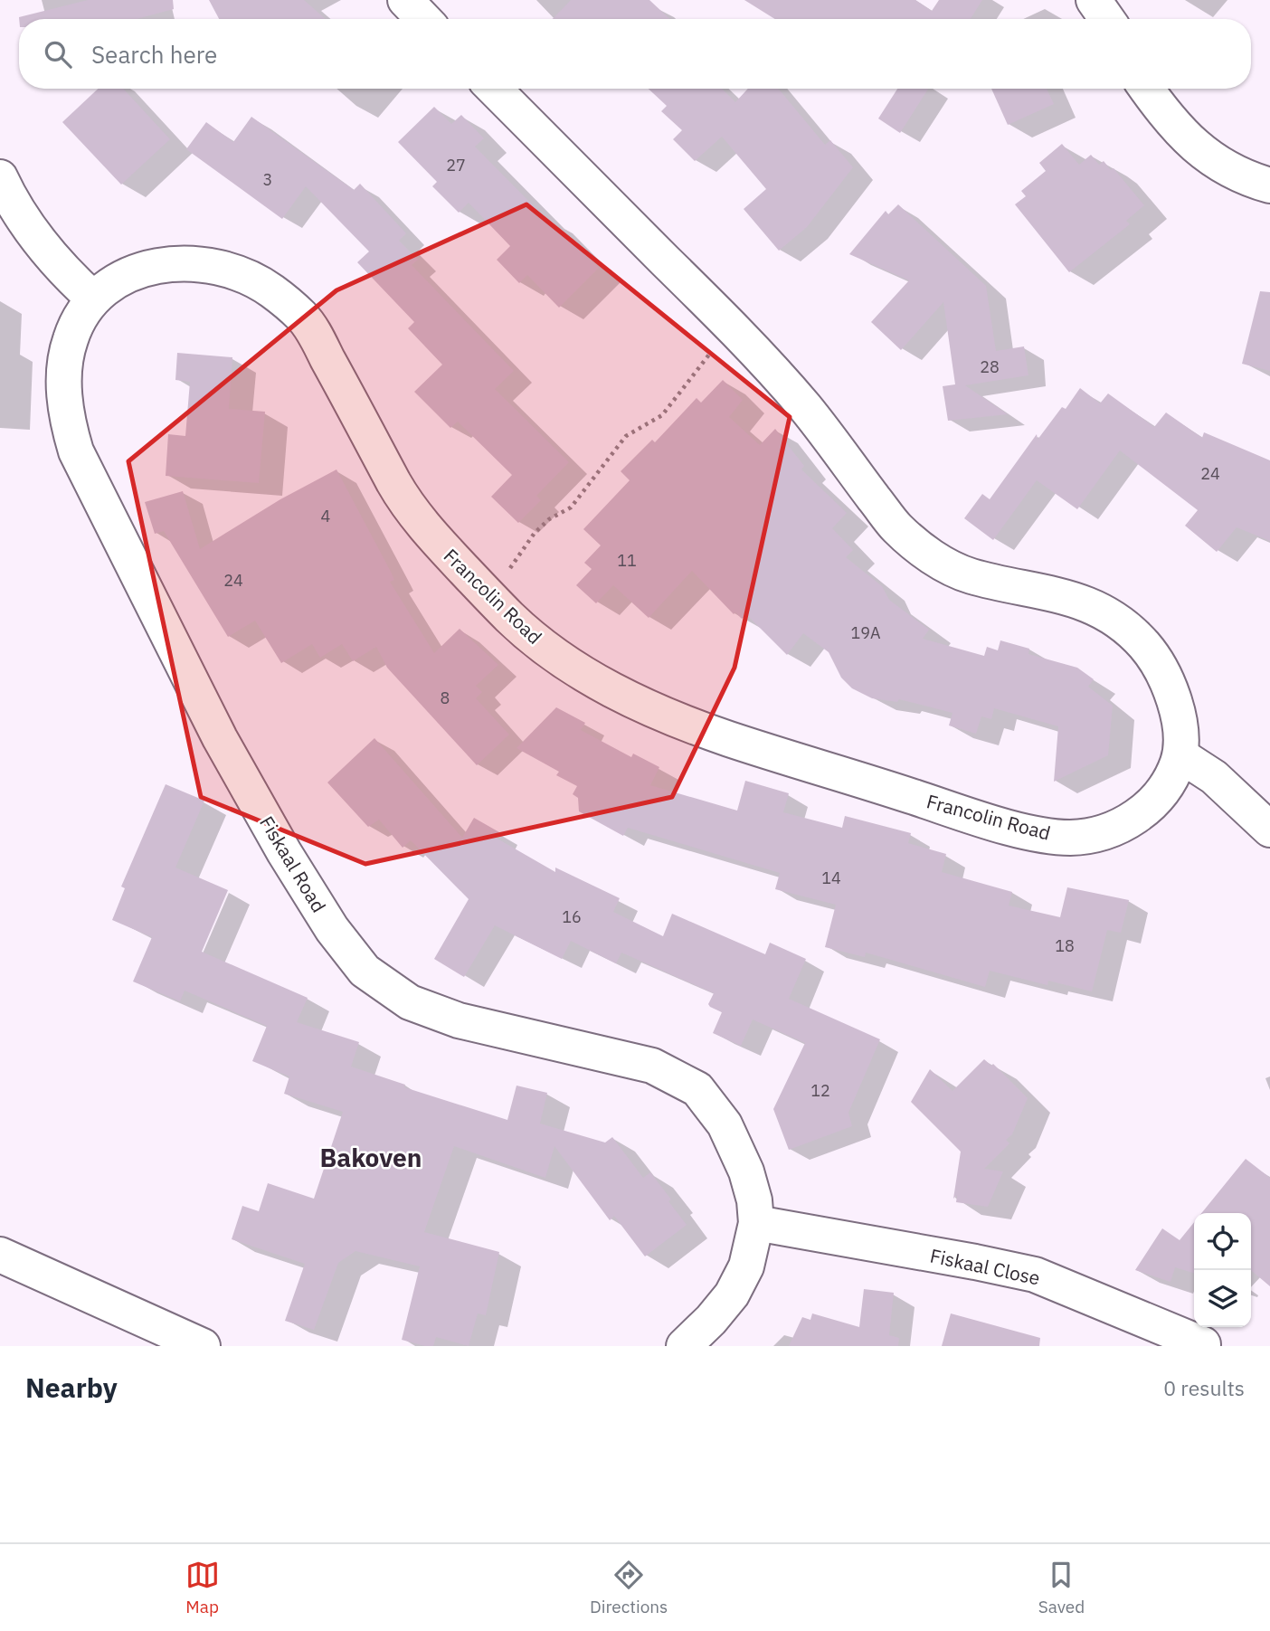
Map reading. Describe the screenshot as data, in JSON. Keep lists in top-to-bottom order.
{
  "streets": {
    "street": ["Francolin Road", "Fiskaal Road", "Fiskaal Close"]
  },
  "crossings": [
    ["Francolin Road", "Fiskaal Road"],
    ["Fiskaal Road", "Fiskaal Close"]
  ],
  "districts": ["Bakoven"],
  "house_numbers": [
    "27",
    "3",
    "28",
    "24",
    "4",
    "11",
    "24",
    "19A",
    "8",
    "14",
    "16",
    "18",
    "12"
  ],
  "page": {
    "search": "Search here",
    "heading": ["Nearby", "0 results"],
    "nav": ["Map", "Directions", "Saved"]
  }
}
